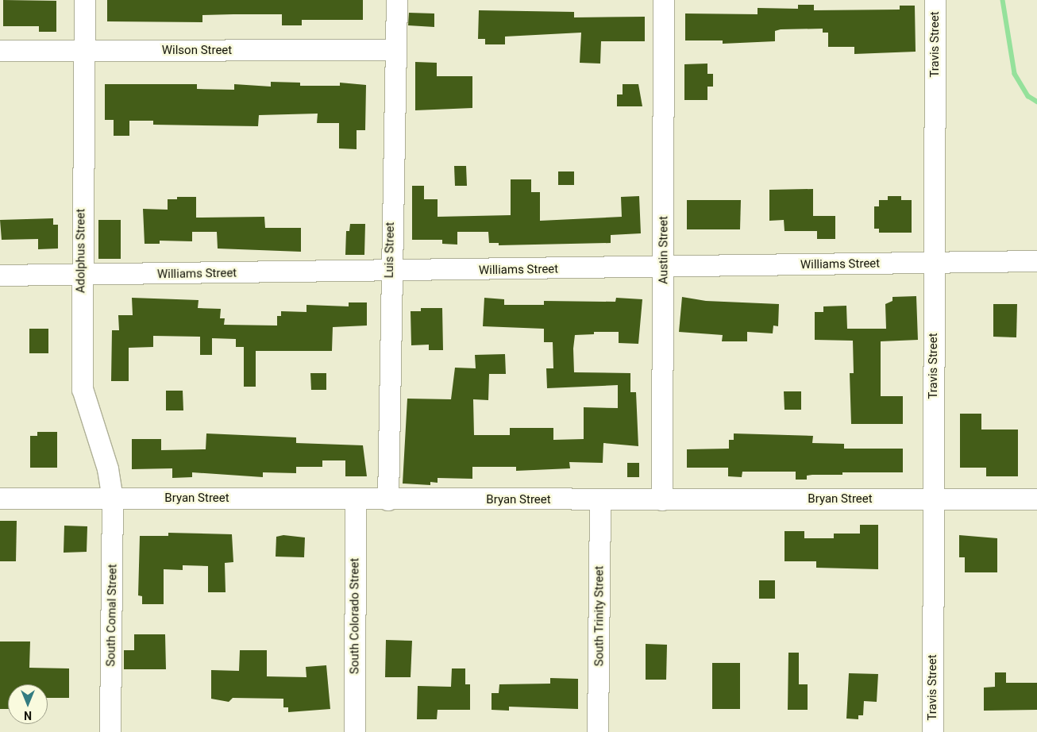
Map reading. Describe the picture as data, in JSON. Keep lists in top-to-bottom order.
{
  "streets": {
    "street": [
      "Travis Street",
      "Wilson Street",
      "Luis Street",
      "Austin Street",
      "Adolphus Street",
      "Williams Street",
      "Bryan Street",
      "South Comal Street",
      "South Colorado Street",
      "South Trinity Street"
    ]
  },
  "crossings": [
    ["Travis Street", "Williams Street"],
    ["Travis Street", "Bryan Street"],
    ["Wilson Street", "Luis Street"],
    ["Wilson Street", "Adolphus Street"],
    ["Luis Street", "Williams Street"],
    ["Luis Street", "Bryan Street"],
    ["Austin Street", "Williams Street"],
    ["Austin Street", "Bryan Street"],
    ["Adolphus Street", "Williams Street"],
    ["Adolphus Street", "Bryan Street"],
    ["Adolphus Street", "South Comal Street"],
    ["Bryan Street", "South Comal Street"],
    ["Bryan Street", "South Colorado Street"],
    ["Bryan Street", "South Trinity Street"]
  ],
  "north": "bottom"
}
